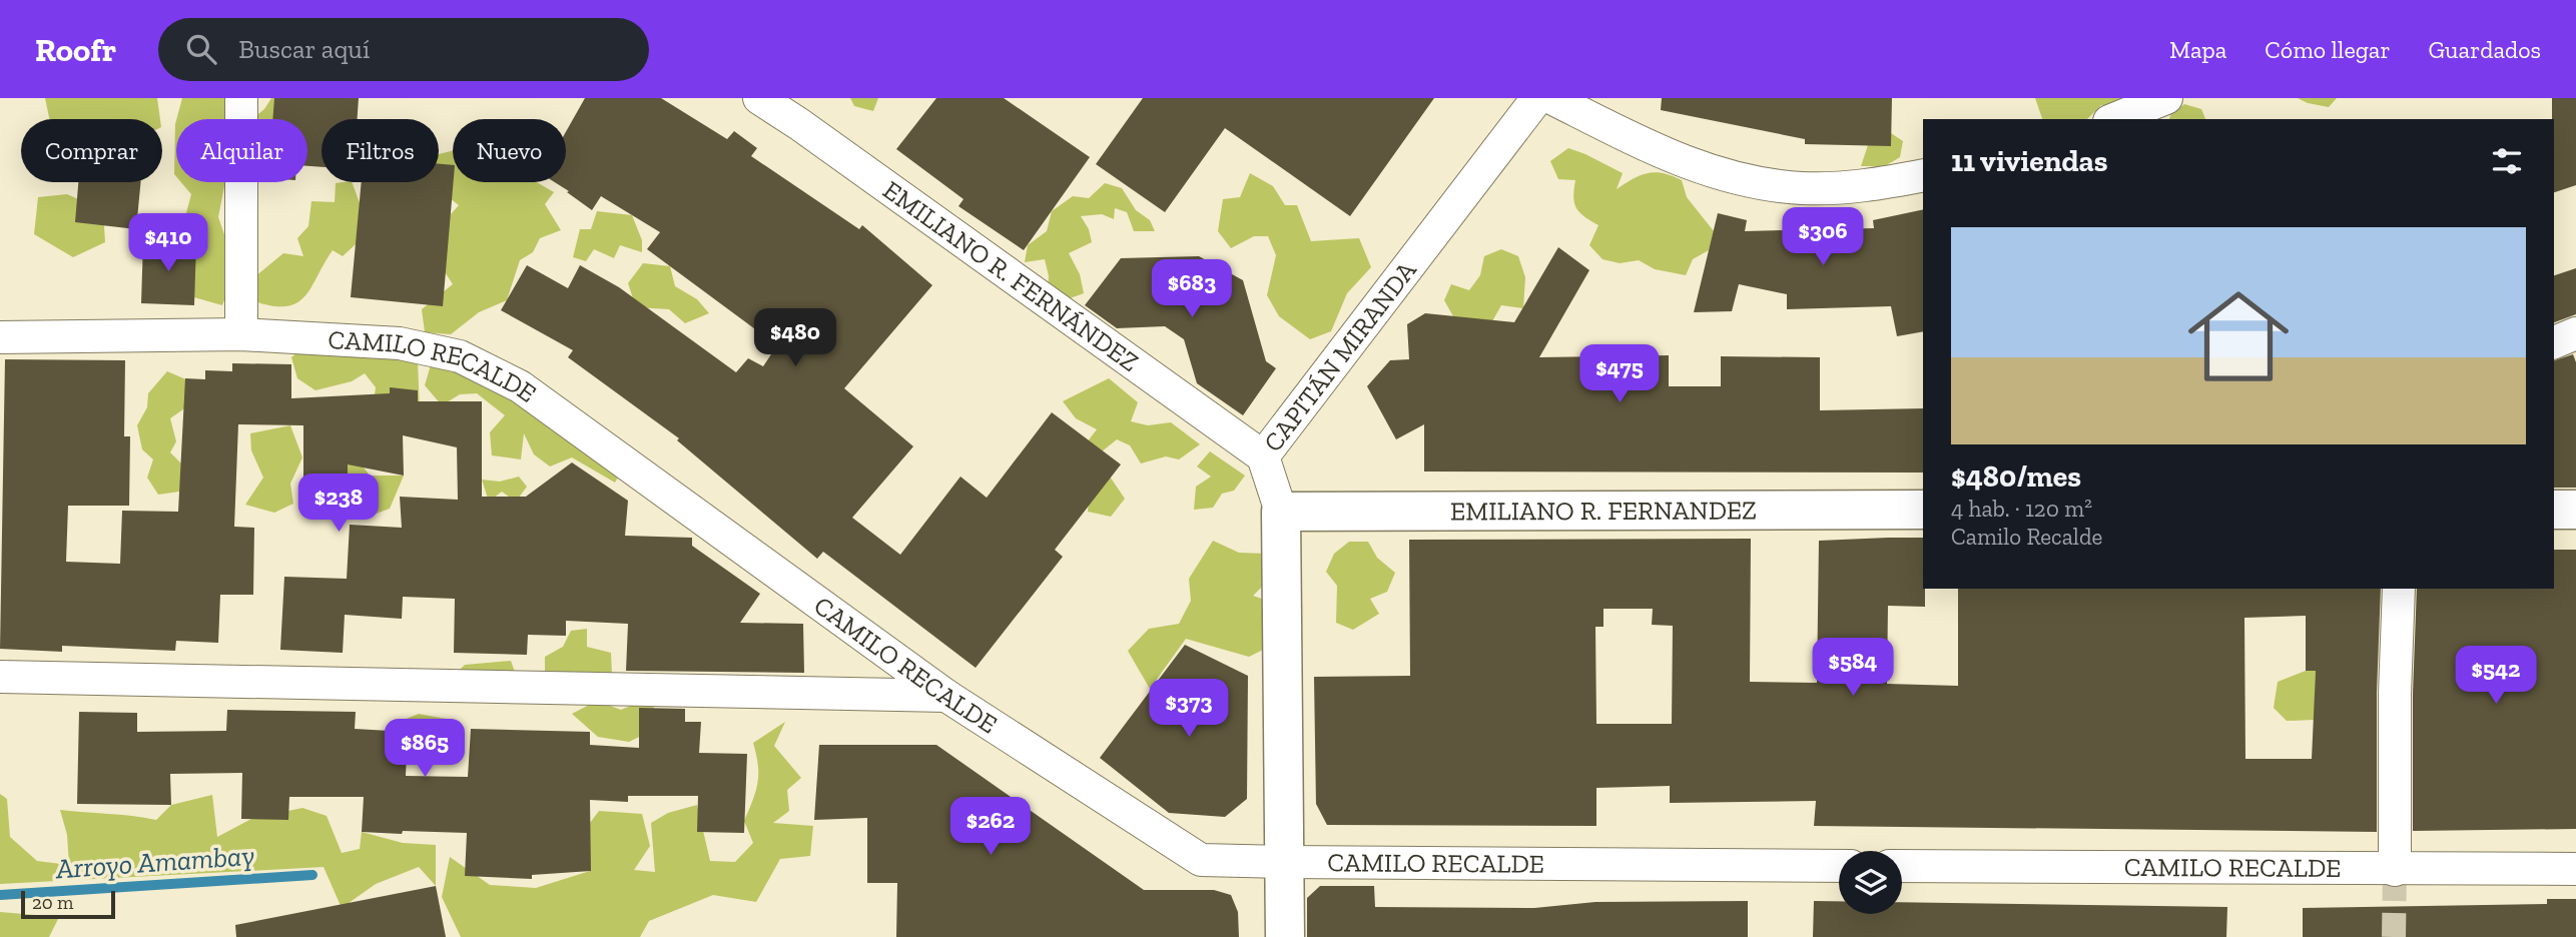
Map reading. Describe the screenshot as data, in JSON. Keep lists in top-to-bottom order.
{
  "streets": {
    "street": [
      "EMILIANO R. FERNÁNDEZ",
      "CAPITÁN MIRANDA",
      "CAMILO RECALDE",
      "EMILIANO R. FERNANDEZ"
    ]
  },
  "crossings": [
    ["EMILIANO R. FERNÁNDEZ", "CAPITÁN MIRANDA"],
    ["CAPITÁN MIRANDA", "CAMILO RECALDE"],
    ["CAPITÁN MIRANDA", "EMILIANO R. FERNANDEZ"]
  ],
  "water": ["Arroyo Amambay"],
  "scale_bar": "20 m",
  "page": {
    "header": "Roofr",
    "search": "Buscar aquí",
    "nav": ["Mapa", "Cómo llegar", "Guardados"],
    "chip": [
      "Comprar",
      "Alquilar",
      "Filtros",
      "Nuevo"
    ],
    "heading": "11 viviendas",
    "list": [
      {
        "name": "$480/mes",
        "note": "4 hab. · 120 m² · Camilo Recalde"
      }
    ],
    "price": [
      "$306",
      "$410",
      "$683",
      "$480",
      "$475",
      "$238",
      "$584",
      "$542",
      "$373",
      "$865",
      "$262"
    ],
    "scale": "20 m"
  }
}
